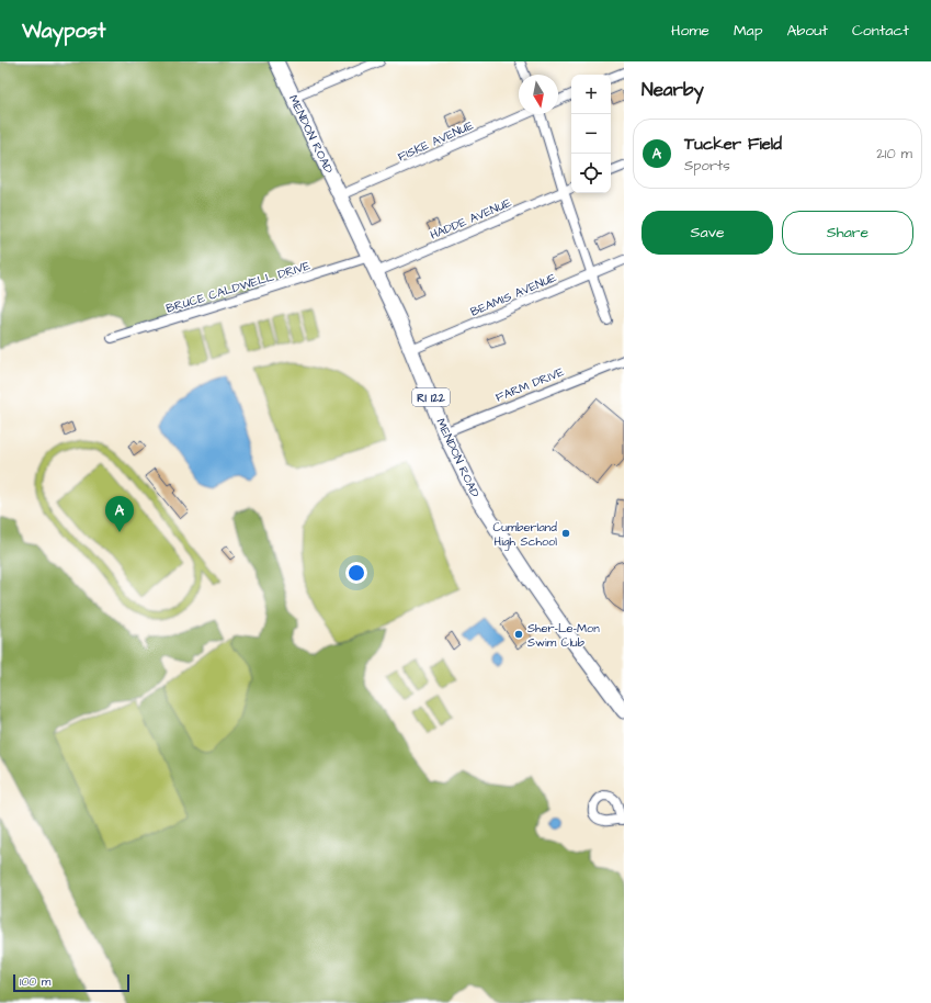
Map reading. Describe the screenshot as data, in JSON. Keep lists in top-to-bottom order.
{
  "streets": {
    "main road": ["MENDON ROAD", "RI 122"],
    "street": [
      "FISKE AVENUE",
      "HADDE AVENUE",
      "BRUCE CALDWELL DRIVE",
      "BEAMIS AVENUE",
      "FARM DRIVE"
    ]
  },
  "crossings": [
    ["MENDON ROAD", "FISKE AVENUE"],
    ["MENDON ROAD", "HADDE AVENUE"],
    ["MENDON ROAD", "BRUCE CALDWELL DRIVE"],
    ["MENDON ROAD", "BEAMIS AVENUE"],
    ["MENDON ROAD", "FARM DRIVE"]
  ],
  "places": ["Cumberland High School", "Sher-Le-Mon Swim Club"],
  "scale_bar": "100 m",
  "north": "bottom",
  "page": {
    "header": "Waypost",
    "nav": [
      "Home",
      "Map",
      "About",
      "Contact"
    ],
    "heading": "Nearby",
    "map_buttons": ["+", "−"],
    "list": [
      {
        "mark": "A",
        "name": "Tucker Field",
        "note": "Sports",
        "value": "210 m"
      }
    ],
    "buttons": ["Save", "Share"],
    "pins": "A",
    "scale": "100 m"
  }
}
